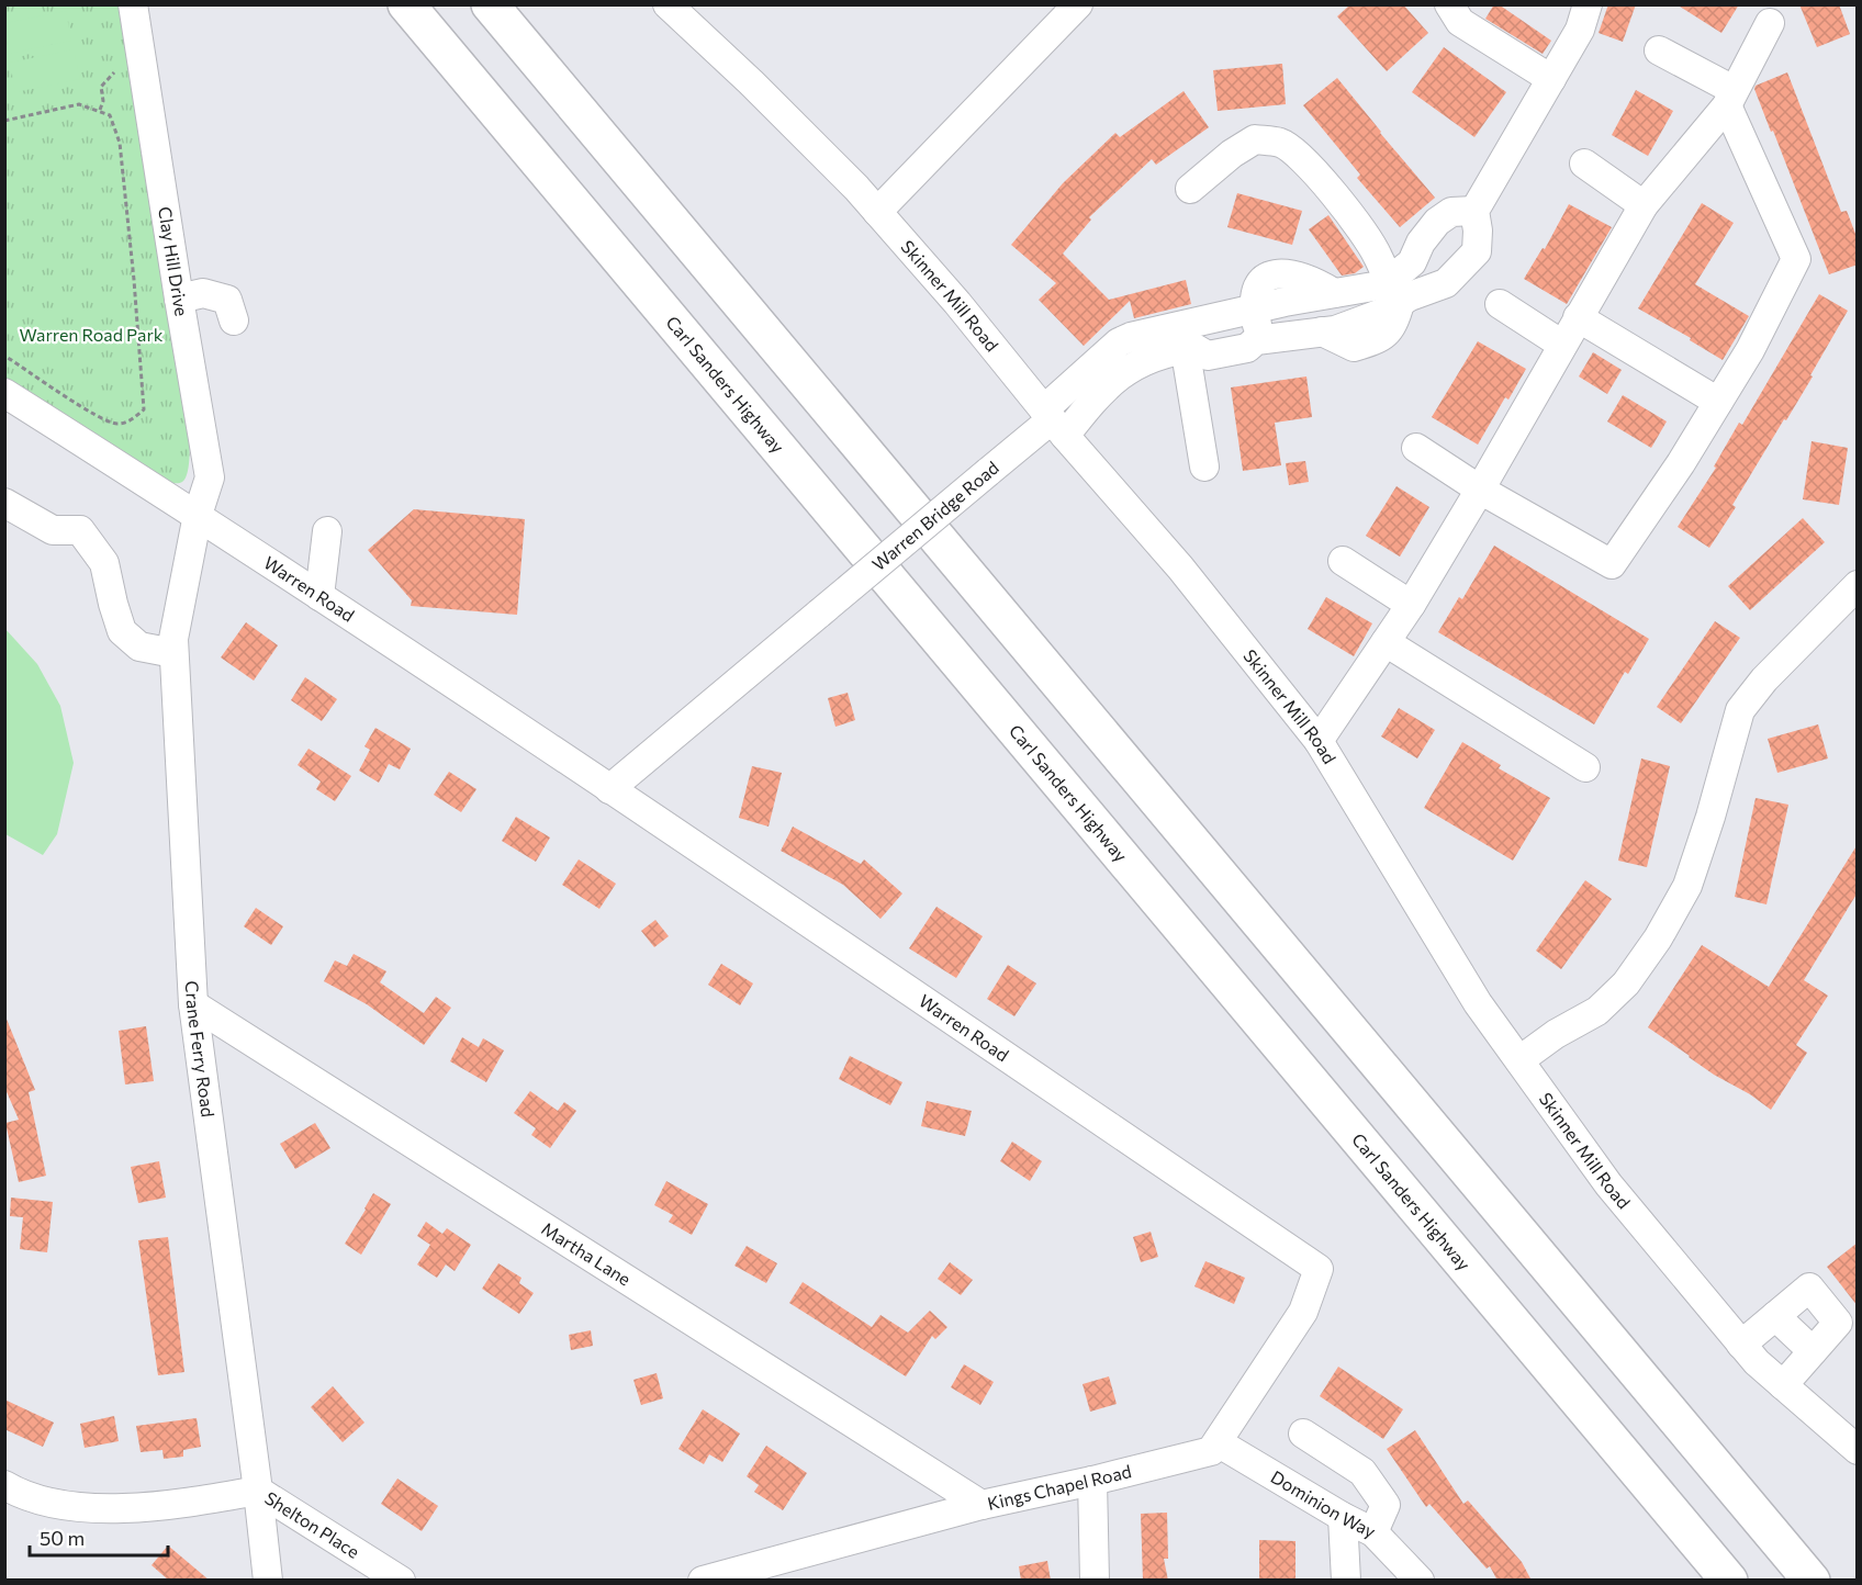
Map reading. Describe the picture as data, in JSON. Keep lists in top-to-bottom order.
{
  "streets": {
    "highway": ["Carl Sanders Highway"],
    "street": [
      "Clay Hill Drive",
      "Skinner Mill Road",
      "Warren Bridge Road",
      "Warren Road",
      "Crane Ferry Road",
      "Martha Lane",
      "Kings Chapel Road",
      "Dominion Way",
      "Shelton Place"
    ]
  },
  "crossings": [
    ["Clay Hill Drive", "Warren Road"],
    ["Clay Hill Drive", "Crane Ferry Road"],
    ["Skinner Mill Road", "Warren Bridge Road"],
    ["Warren Bridge Road", "Warren Road"],
    ["Warren Road", "Crane Ferry Road"],
    ["Warren Road", "Kings Chapel Road"],
    ["Crane Ferry Road", "Martha Lane"],
    ["Crane Ferry Road", "Shelton Place"],
    ["Martha Lane", "Kings Chapel Road"],
    ["Kings Chapel Road", "Dominion Way"]
  ],
  "parks": ["Warren Road Park"],
  "scale_bar": "50 m"
}
